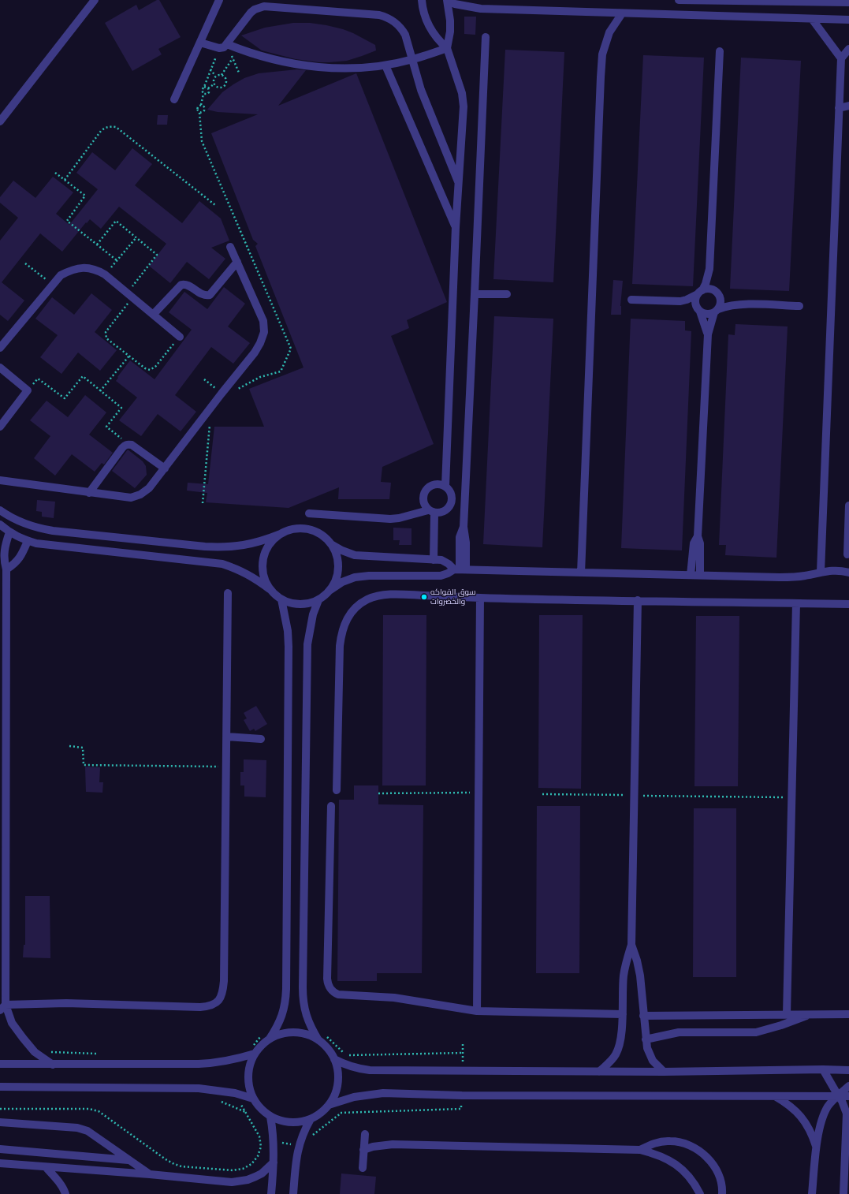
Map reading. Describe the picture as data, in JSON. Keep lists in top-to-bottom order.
{
  "places": ["سوق الفواكه والخضروات"]
}
